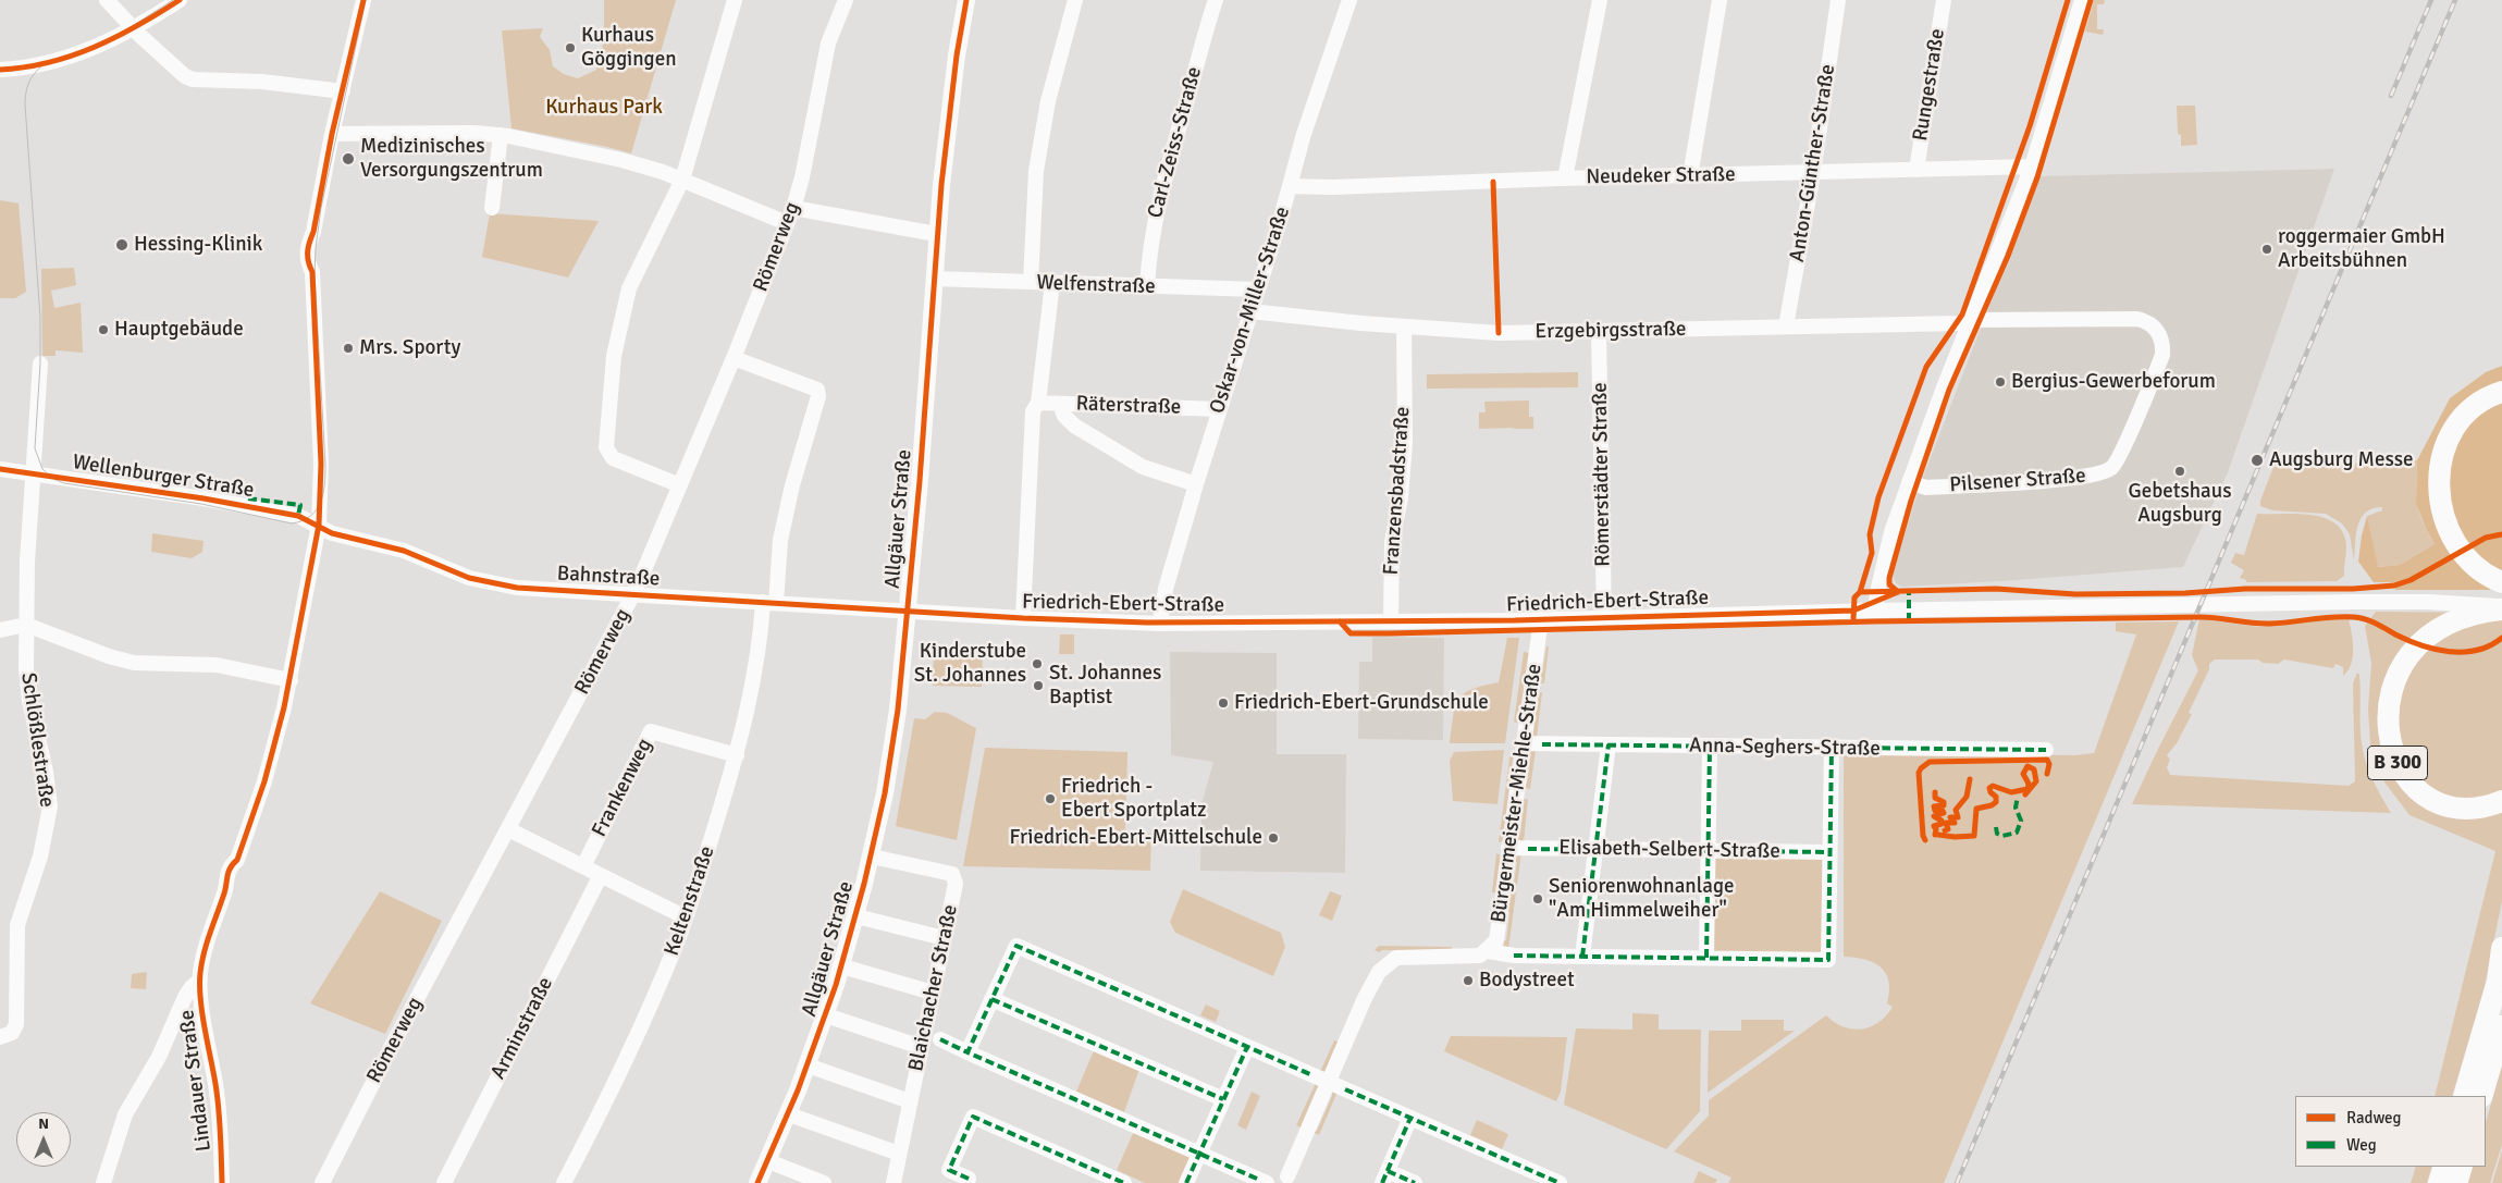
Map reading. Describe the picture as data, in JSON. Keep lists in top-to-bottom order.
{
  "streets": {
    "highway": ["B 300"],
    "main road": ["Allgäuer Straße"],
    "street": [
      "Rungestraße",
      "Carl-Zeiss-Straße",
      "Anton-Günther-Straße",
      "Neudeker Straße",
      "Römerweg",
      "Welfenstraße",
      "Oskar-von-Miller-Straße",
      "Erzgebirgsstraße",
      "Räterstraße",
      "Römerstädter Straße",
      "Wellenburger Straße",
      "Pilsener Straße",
      "Franzensbadstraße",
      "Bahnstraße",
      "Friedrich-Ebert-Straße",
      "Schlößlestraße",
      "Anna-Seghers-Straße",
      "Frankenweg",
      "Bürgermeister-Miehle-Straße",
      "Elisabeth-Selbert-Straße",
      "Keltenstraße",
      "Blaichacher Straße",
      "Arminstraße",
      "Lindauer Straße"
    ]
  },
  "crossings": [
    ["Rungestraße", "Neudeker Straße"],
    ["Carl-Zeiss-Straße", "Welfenstraße"],
    ["Anton-Günther-Straße", "Neudeker Straße"],
    ["Anton-Günther-Straße", "Erzgebirgsstraße"],
    ["Neudeker Straße", "Oskar-von-Miller-Straße"],
    ["Römerweg", "Bahnstraße"],
    ["Römerweg", "Keltenstraße"],
    ["Welfenstraße", "Oskar-von-Miller-Straße"],
    ["Welfenstraße", "Allgäuer Straße"],
    ["Oskar-von-Miller-Straße", "Erzgebirgsstraße"],
    ["Oskar-von-Miller-Straße", "Räterstraße"],
    ["Oskar-von-Miller-Straße", "Friedrich-Ebert-Straße"],
    ["Erzgebirgsstraße", "Römerstädter Straße"],
    ["Erzgebirgsstraße", "Pilsener Straße"],
    ["Erzgebirgsstraße", "Franzensbadstraße"],
    ["Römerstädter Straße", "Friedrich-Ebert-Straße"],
    ["Wellenburger Straße", "Bahnstraße"],
    ["Franzensbadstraße", "Friedrich-Ebert-Straße"],
    ["Allgäuer Straße", "Bahnstraße"],
    ["Allgäuer Straße", "Friedrich-Ebert-Straße"],
    ["Allgäuer Straße", "Blaichacher Straße"],
    ["Bahnstraße", "Friedrich-Ebert-Straße"],
    ["Bahnstraße", "Keltenstraße"],
    ["Friedrich-Ebert-Straße", "B 300"],
    ["Friedrich-Ebert-Straße", "Bürgermeister-Miehle-Straße"],
    ["Anna-Seghers-Straße", "Bürgermeister-Miehle-Straße"],
    ["Frankenweg", "Keltenstraße"],
    ["Bürgermeister-Miehle-Straße", "Elisabeth-Selbert-Straße"]
  ],
  "parks": ["Kurhaus Park"],
  "places": [
    "Kurhaus Göggingen",
    "Medizinisches Versorgungszentrum",
    "Hessing-Klinik",
    "roggermaier GmbH Arbeitsbühnen",
    "Hauptgebäude",
    "Mrs. Sporty",
    "Bergius-Gewerbeforum",
    "Augsburg Messe",
    "Gebetshaus Augsburg",
    "Kinderstube St. Johannes",
    "St. Johannes Baptist",
    "Friedrich-Ebert-Grundschule",
    "Friedrich - Ebert Sportplatz",
    "Friedrich-Ebert-Mittelschule",
    "Seniorenwohnanlage \"Am Himmelweiher\"",
    "Bodystreet"
  ],
  "legend": ["Radweg", "Weg"],
  "north": "top"
}
